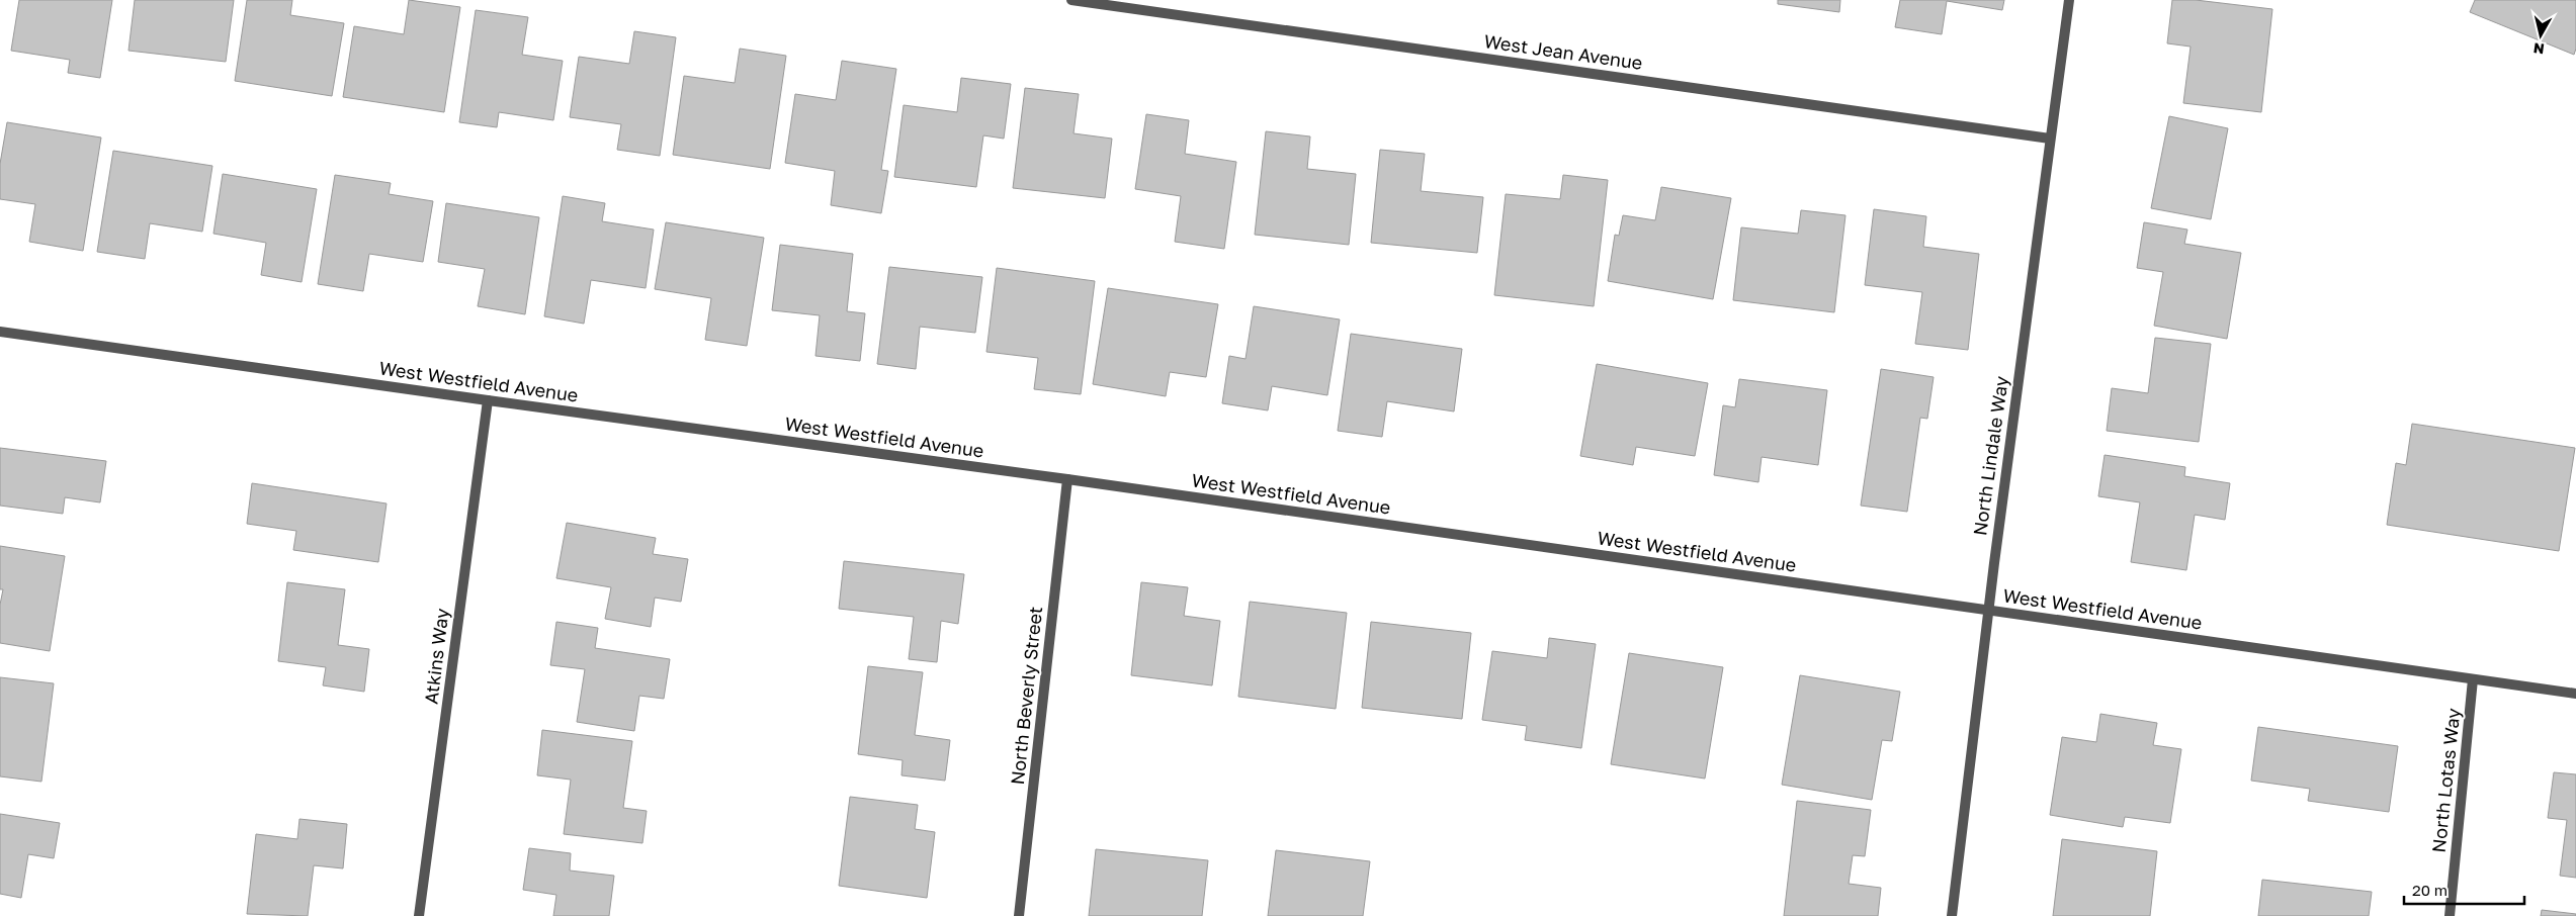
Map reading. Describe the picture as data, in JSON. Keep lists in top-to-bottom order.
{
  "streets": {
    "street": [
      "West Jean Avenue",
      "West Westfield Avenue",
      "North Lindale Way",
      "Atkins Way",
      "North Beverly Street",
      "North Lotas Way"
    ]
  },
  "crossings": [
    ["West Jean Avenue", "North Lindale Way"],
    ["West Westfield Avenue", "North Lindale Way"],
    ["West Westfield Avenue", "Atkins Way"],
    ["West Westfield Avenue", "North Beverly Street"],
    ["West Westfield Avenue", "North Lotas Way"]
  ],
  "scale_bar": "20 m",
  "north": "bottom"
}
